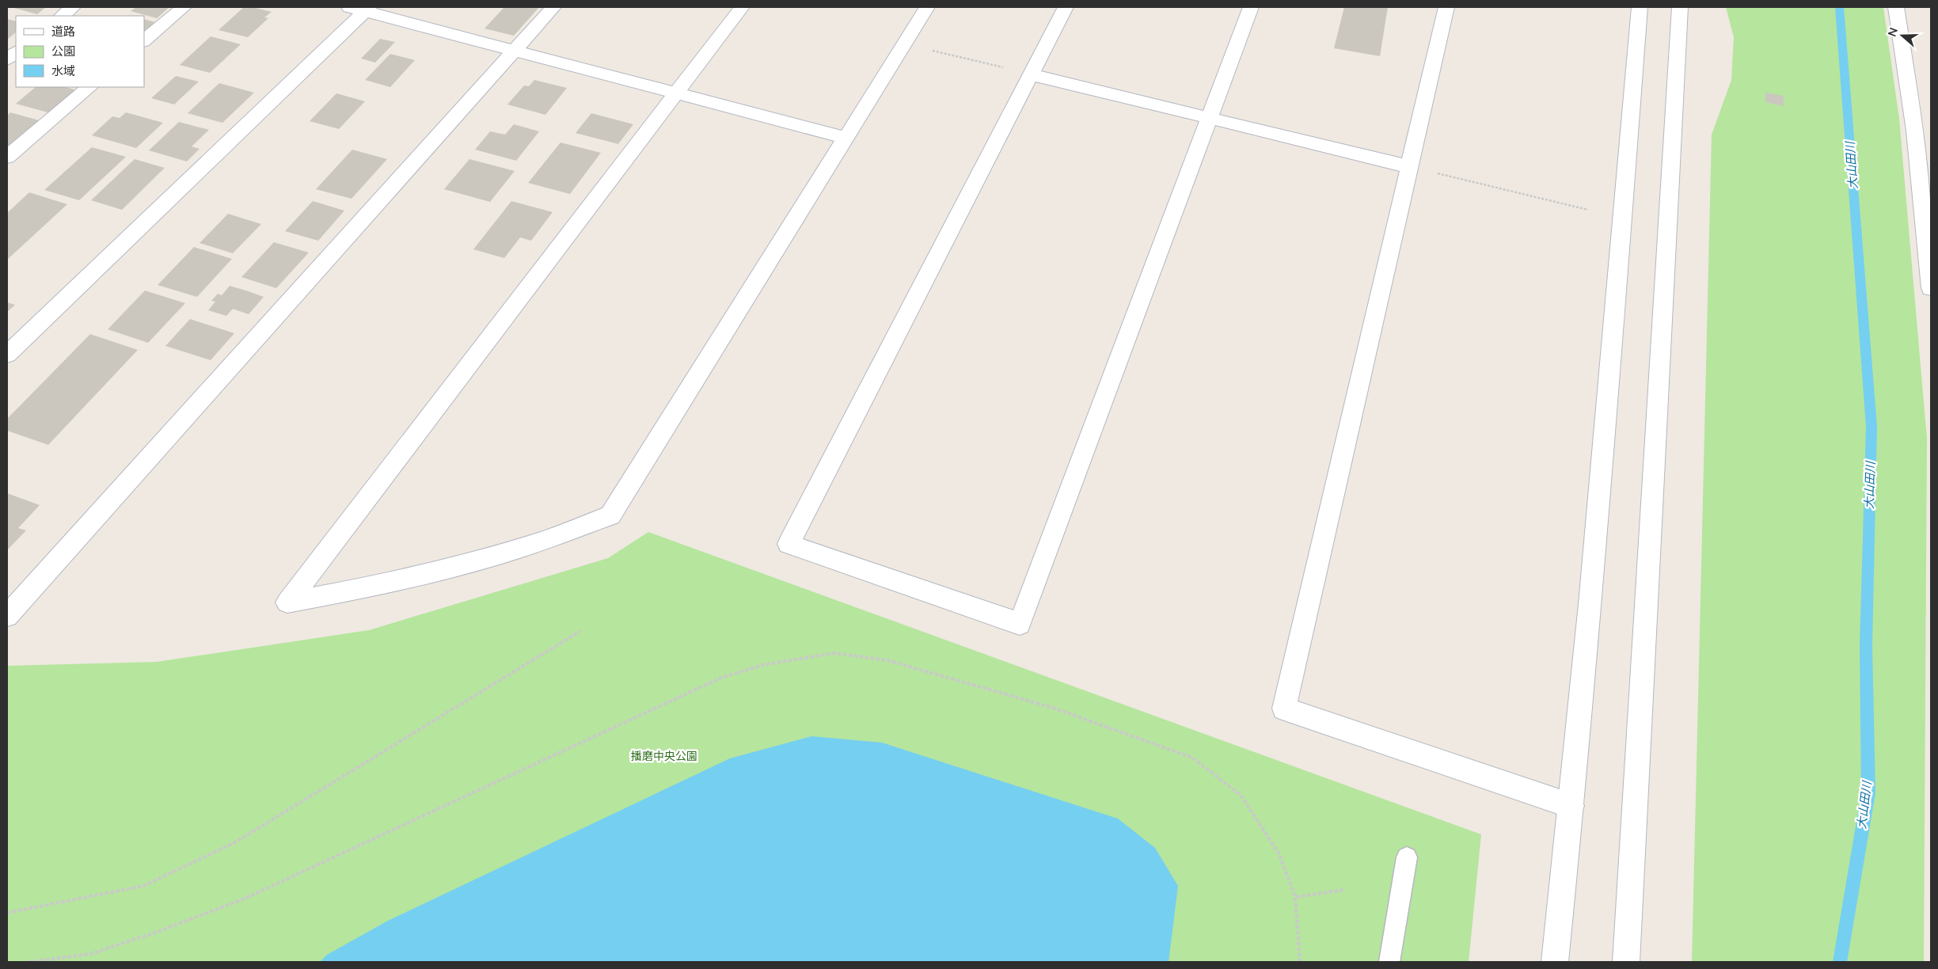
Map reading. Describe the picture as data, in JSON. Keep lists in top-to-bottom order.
{
  "water": ["大山田川"],
  "parks": ["播磨中央公園"],
  "legend": ["道路", "公園", "水域"],
  "north": "left"
}
